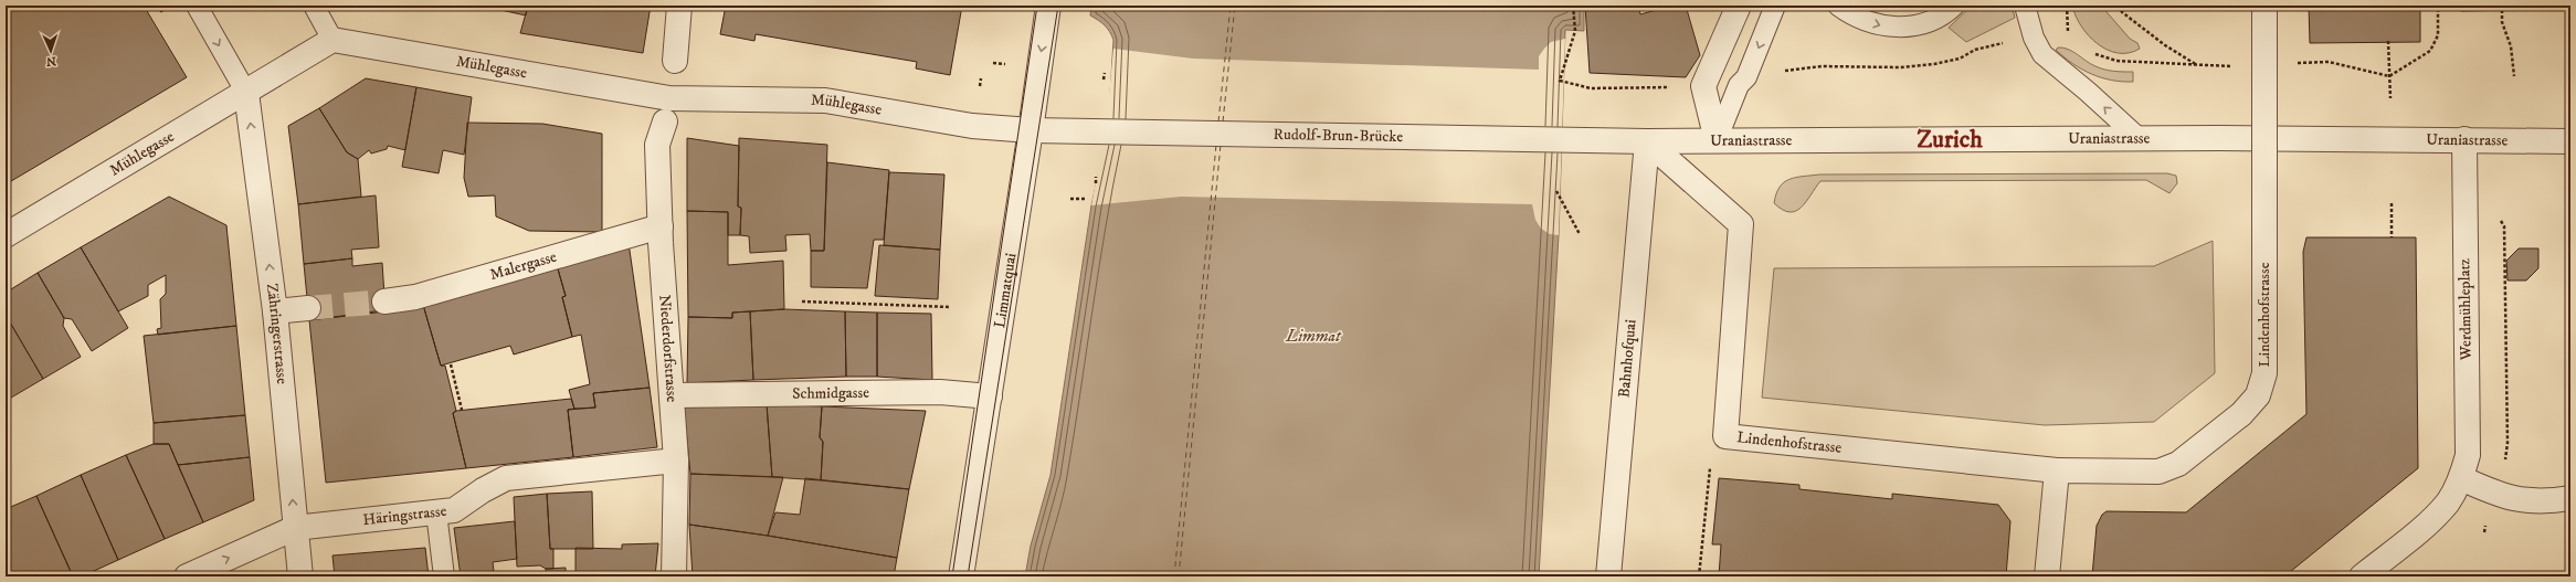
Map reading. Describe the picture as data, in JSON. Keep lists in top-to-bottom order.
{
  "streets": {
    "street": [
      "Mühlegasse",
      "Rudolf-Brun-Brücke",
      "Uraniastrasse",
      "Malergasse",
      "Limmatquai",
      "Werdmühleplatz",
      "Lindenhofstrasse",
      "Zähringerstrasse",
      "Niederdorfstrasse",
      "Bahnhofquai",
      "Schmidgasse",
      "Häringstrasse"
    ]
  },
  "crossings": [
    ["Mühlegasse", "Rudolf-Brun-Brücke"],
    ["Mühlegasse", "Limmatquai"],
    ["Mühlegasse", "Zähringerstrasse"],
    ["Rudolf-Brun-Brücke", "Uraniastrasse"],
    ["Rudolf-Brun-Brücke", "Limmatquai"],
    ["Rudolf-Brun-Brücke", "Lindenhofstrasse"],
    ["Rudolf-Brun-Brücke", "Bahnhofquai"],
    ["Uraniastrasse", "Werdmühleplatz"],
    ["Uraniastrasse", "Lindenhofstrasse"],
    ["Uraniastrasse", "Bahnhofquai"],
    ["Malergasse", "Niederdorfstrasse"],
    ["Limmatquai", "Schmidgasse"],
    ["Lindenhofstrasse", "Bahnhofquai"],
    ["Zähringerstrasse", "Häringstrasse"],
    ["Niederdorfstrasse", "Schmidgasse"],
    ["Niederdorfstrasse", "Häringstrasse"]
  ],
  "one_way": ["Zähringerstrasse"],
  "districts": ["Zurich"],
  "water": ["Limmat"],
  "north": "bottom"
}
